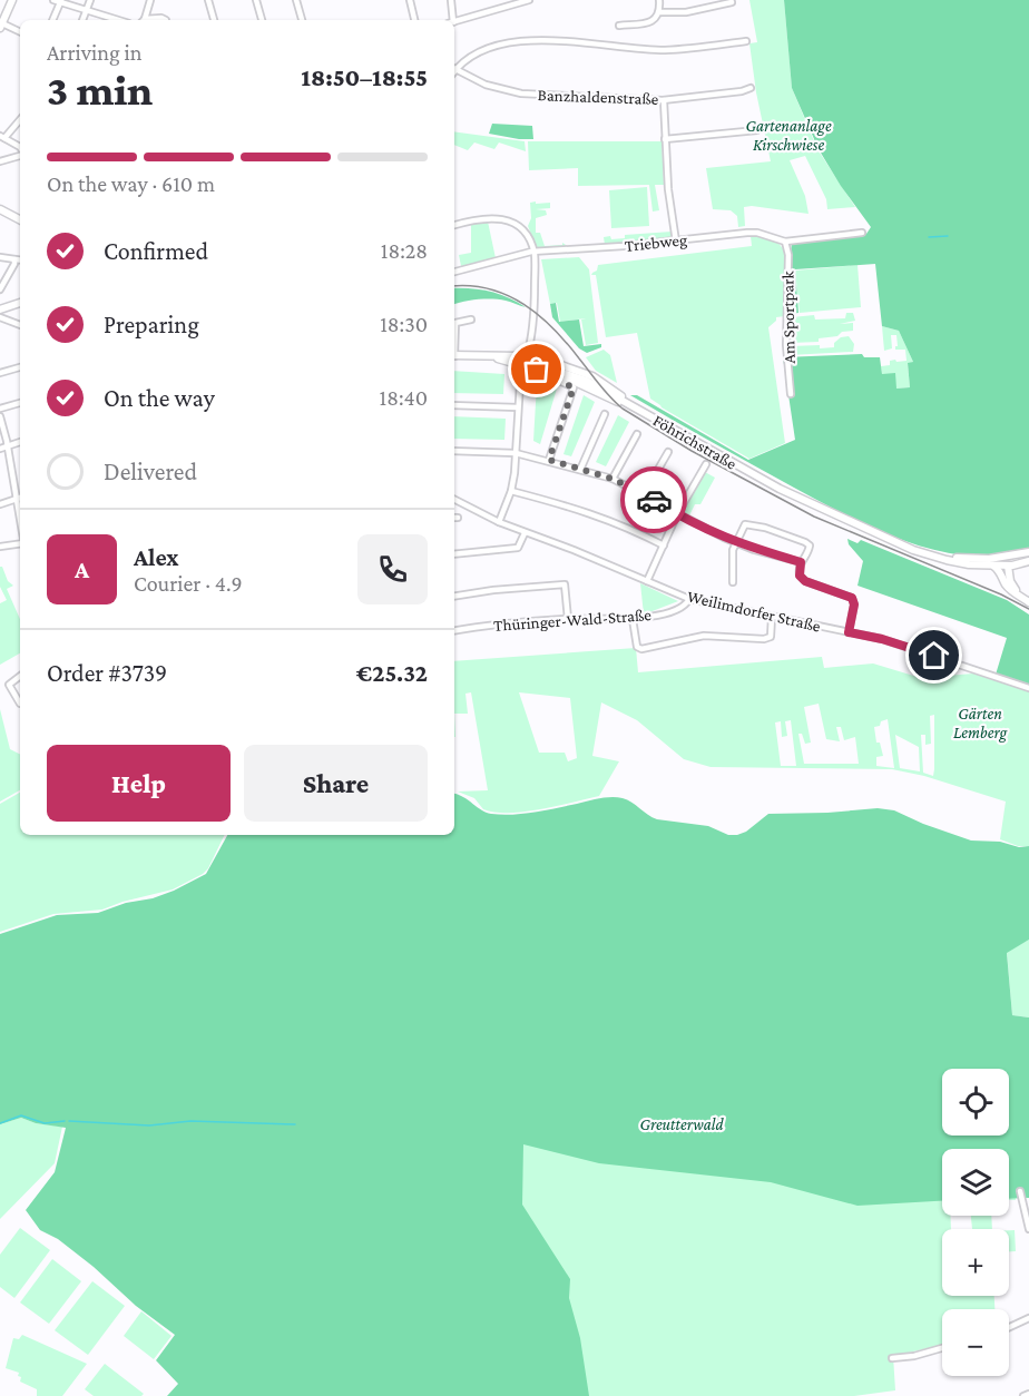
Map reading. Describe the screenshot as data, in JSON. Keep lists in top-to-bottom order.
{
  "streets": {
    "main road": ["Föhrichstraße"],
    "street": [
      "Banzhaldenstraße",
      "Triebweg",
      "Am Sportpark",
      "Weilimdorfer Straße",
      "Thüringer-Wald-Straße"
    ]
  },
  "crossings": [
    ["Triebweg", "Am Sportpark"],
    ["Weilimdorfer Straße", "Thüringer-Wald-Straße"]
  ],
  "parks": ["Gartenanlage Kirschwiese", "Gärten Lemberg", "Greutterwald"],
  "page": {
    "heading": ["3 min", "Arriving in", "18:50–18:55"],
    "panel": [
      "Alex",
      "Courier · 4.9",
      "Order #3739",
      "€25.32"
    ],
    "bar": "On the way · 610 m",
    "list": [
      ["Confirmed", "18:28"],
      ["Preparing", "18:30"],
      ["On the way", "18:40"],
      "Delivered"
    ],
    "round": "A",
    "buttons": ["Help", "Share"],
    "map_buttons": ["+", "−"]
  }
}
